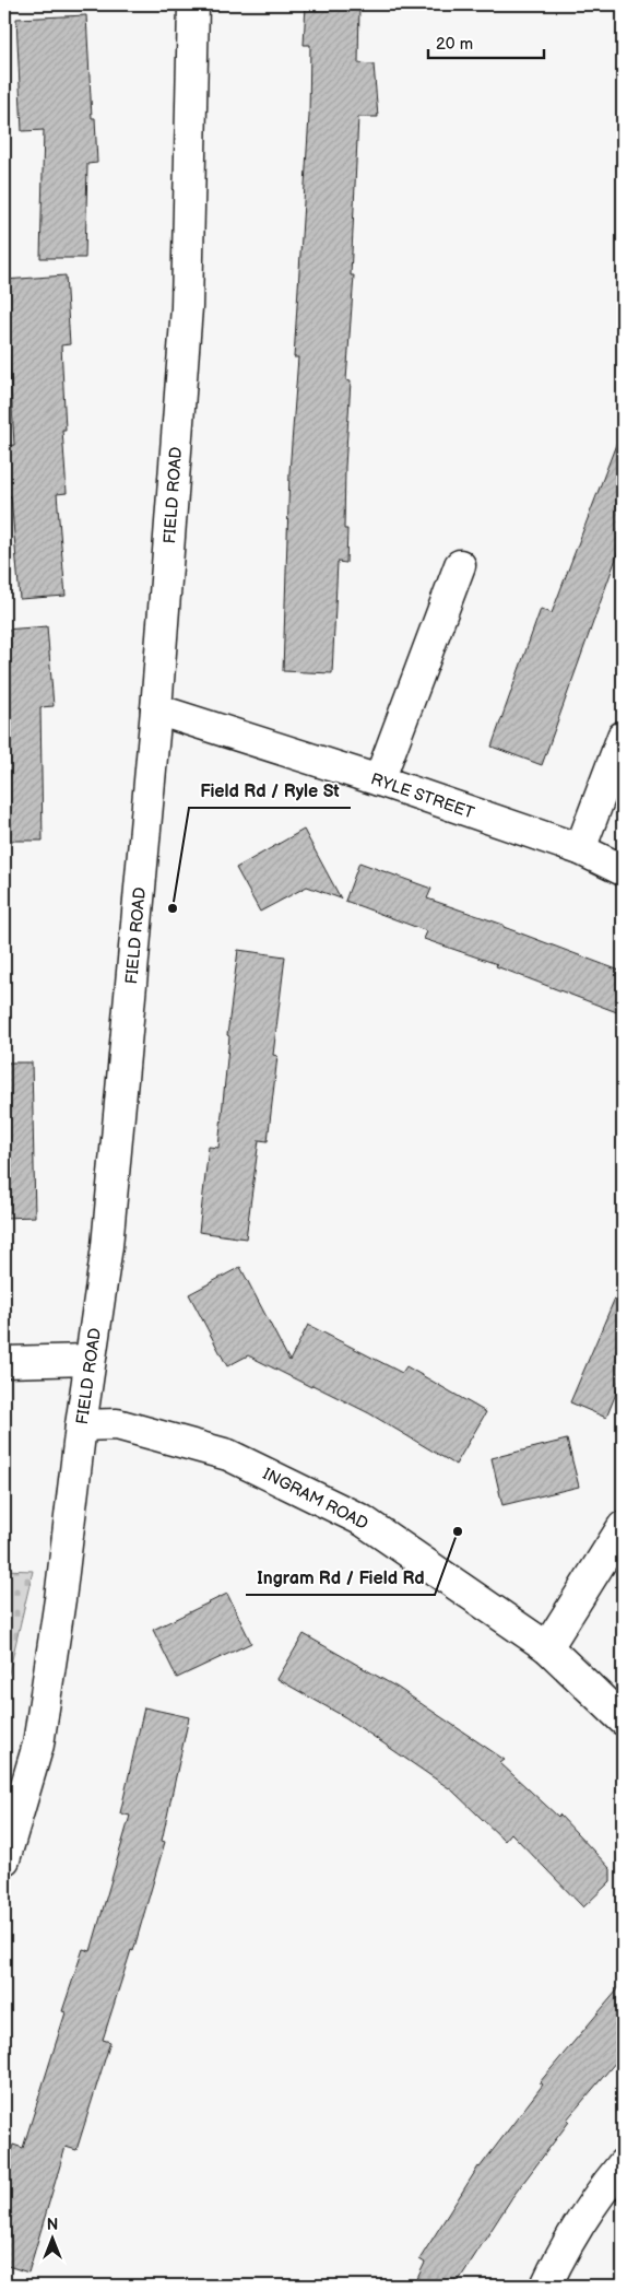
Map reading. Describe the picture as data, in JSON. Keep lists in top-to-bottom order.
{
  "streets": {
    "street": ["FIELD ROAD", "RYLE STREET", "INGRAM ROAD"]
  },
  "crossings": [
    ["FIELD ROAD", "RYLE STREET"],
    ["FIELD ROAD", "INGRAM ROAD"]
  ],
  "places": ["Field Rd / Ryle St", "Ingram Rd / Field Rd"],
  "scale_bar": "20 m",
  "north": "top"
}
